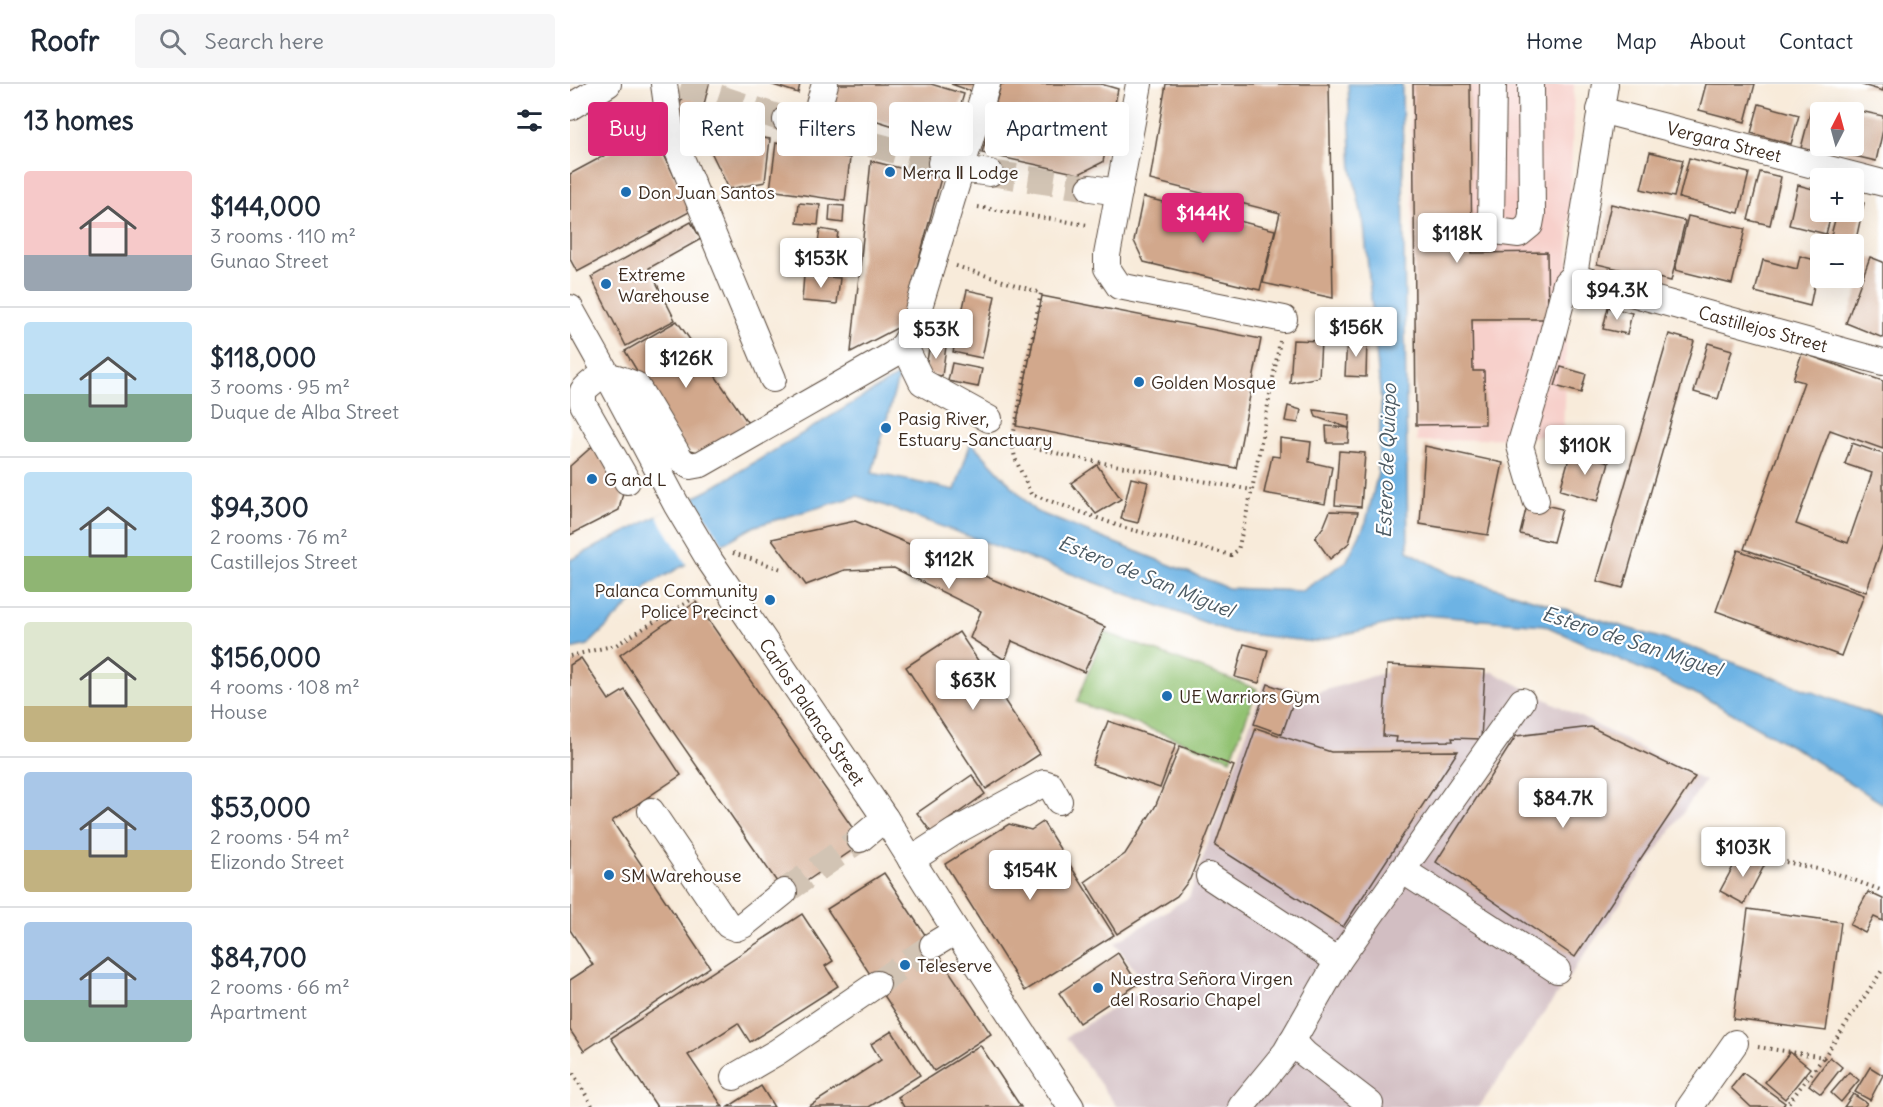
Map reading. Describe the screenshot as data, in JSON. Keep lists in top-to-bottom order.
{
  "streets": {
    "street": ["Vergara Street", "Castillejos Street", "Carlos Palanca Street"]
  },
  "water": ["Estero de Quiapo", "Estero de San Miguel"],
  "places": [
    "Merra Ⅱ Lodge",
    "Don Juan Santos",
    "Extreme Warehouse",
    "Golden Mosque",
    "Pasig River, Estuary-Sanctuary",
    "G and L",
    "Palanca Community Police Precinct",
    "UE Warriors Gym",
    "SM Warehouse",
    "Teleserve",
    "Nuestra Señora Virgen del Rosario Chapel"
  ],
  "north": "top",
  "page": {
    "header": "Roofr",
    "search": "Search here",
    "nav": [
      "Home",
      "Map",
      "About",
      "Contact"
    ],
    "heading": "13 homes",
    "map_buttons": ["+", "−"],
    "chip": [
      "Buy",
      "Rent",
      "Filters",
      "New",
      "Apartment"
    ],
    "list": [
      {
        "name": "$144,000",
        "note": "3 rooms · 110 m² · Gunao Street"
      },
      {
        "name": "$118,000",
        "note": "3 rooms · 95 m² · Duque de Alba Street"
      },
      {
        "name": "$94,300",
        "note": "2 rooms · 76 m² · Castillejos Street"
      },
      {
        "name": "$156,000",
        "note": "4 rooms · 108 m² · House"
      },
      {
        "name": "$53,000",
        "note": "2 rooms · 54 m² · Elizondo Street"
      },
      {
        "name": "$84,700",
        "note": "2 rooms · 66 m² · Apartment"
      }
    ],
    "price": [
      "$144K",
      "$118K",
      "$153K",
      "$94.3K",
      "$156K",
      "$53K",
      "$126K",
      "$110K",
      "$112K",
      "$63K",
      "$84.7K",
      "$103K",
      "$154K"
    ]
  }
}
